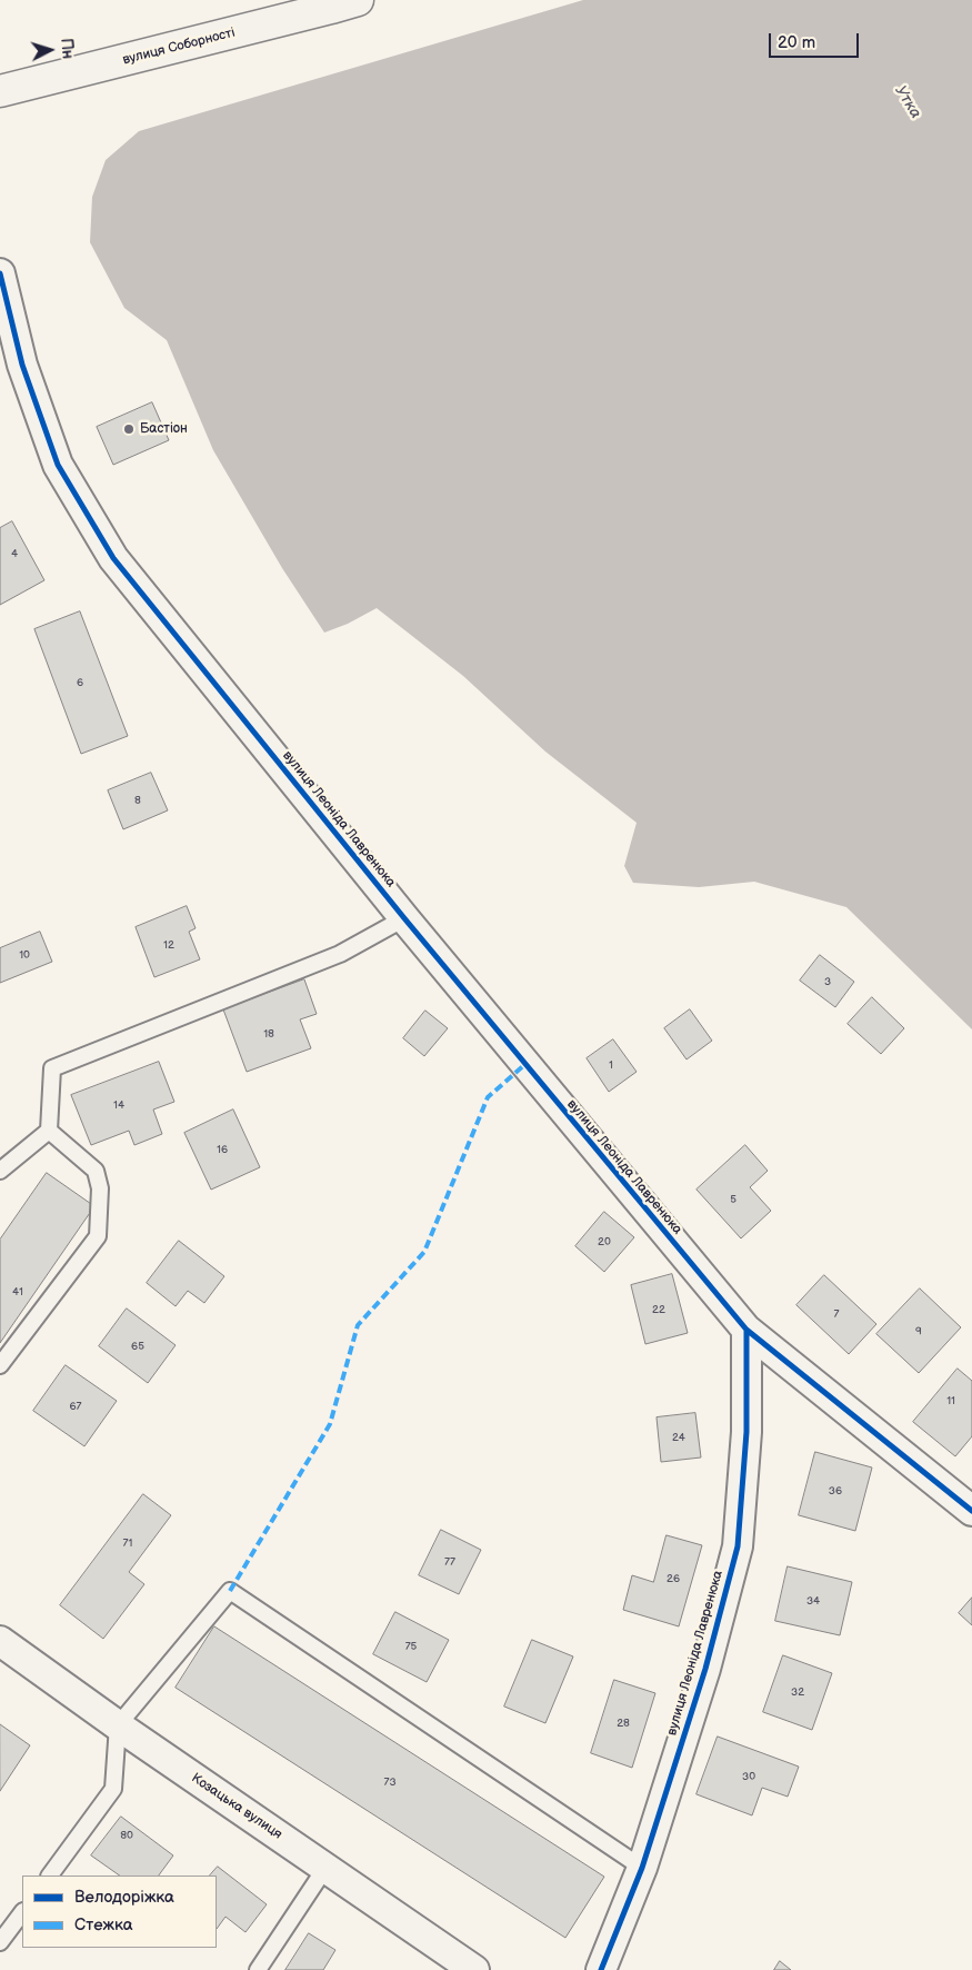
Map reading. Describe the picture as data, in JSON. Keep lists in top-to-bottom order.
{
  "streets": {
    "main road": ["вулиця Соборності"],
    "street": ["вулиця Леоніда Лавренюка", "Козацька вулиця"]
  },
  "water": ["Утка"],
  "places": ["Бастіон"],
  "house_numbers": [
    "4",
    "6",
    "8",
    "12",
    "10",
    "3",
    "18",
    "1",
    "14",
    "16",
    "5",
    "20",
    "41",
    "22",
    "7",
    "9",
    "65",
    "11",
    "67",
    "24",
    "36",
    "71",
    "77",
    "26",
    "34",
    "75",
    "32",
    "28",
    "30",
    "73",
    "80"
  ],
  "legend": ["Велодоріжка", "Стежка"],
  "scale_bar": "20 m",
  "north": "right"
}
